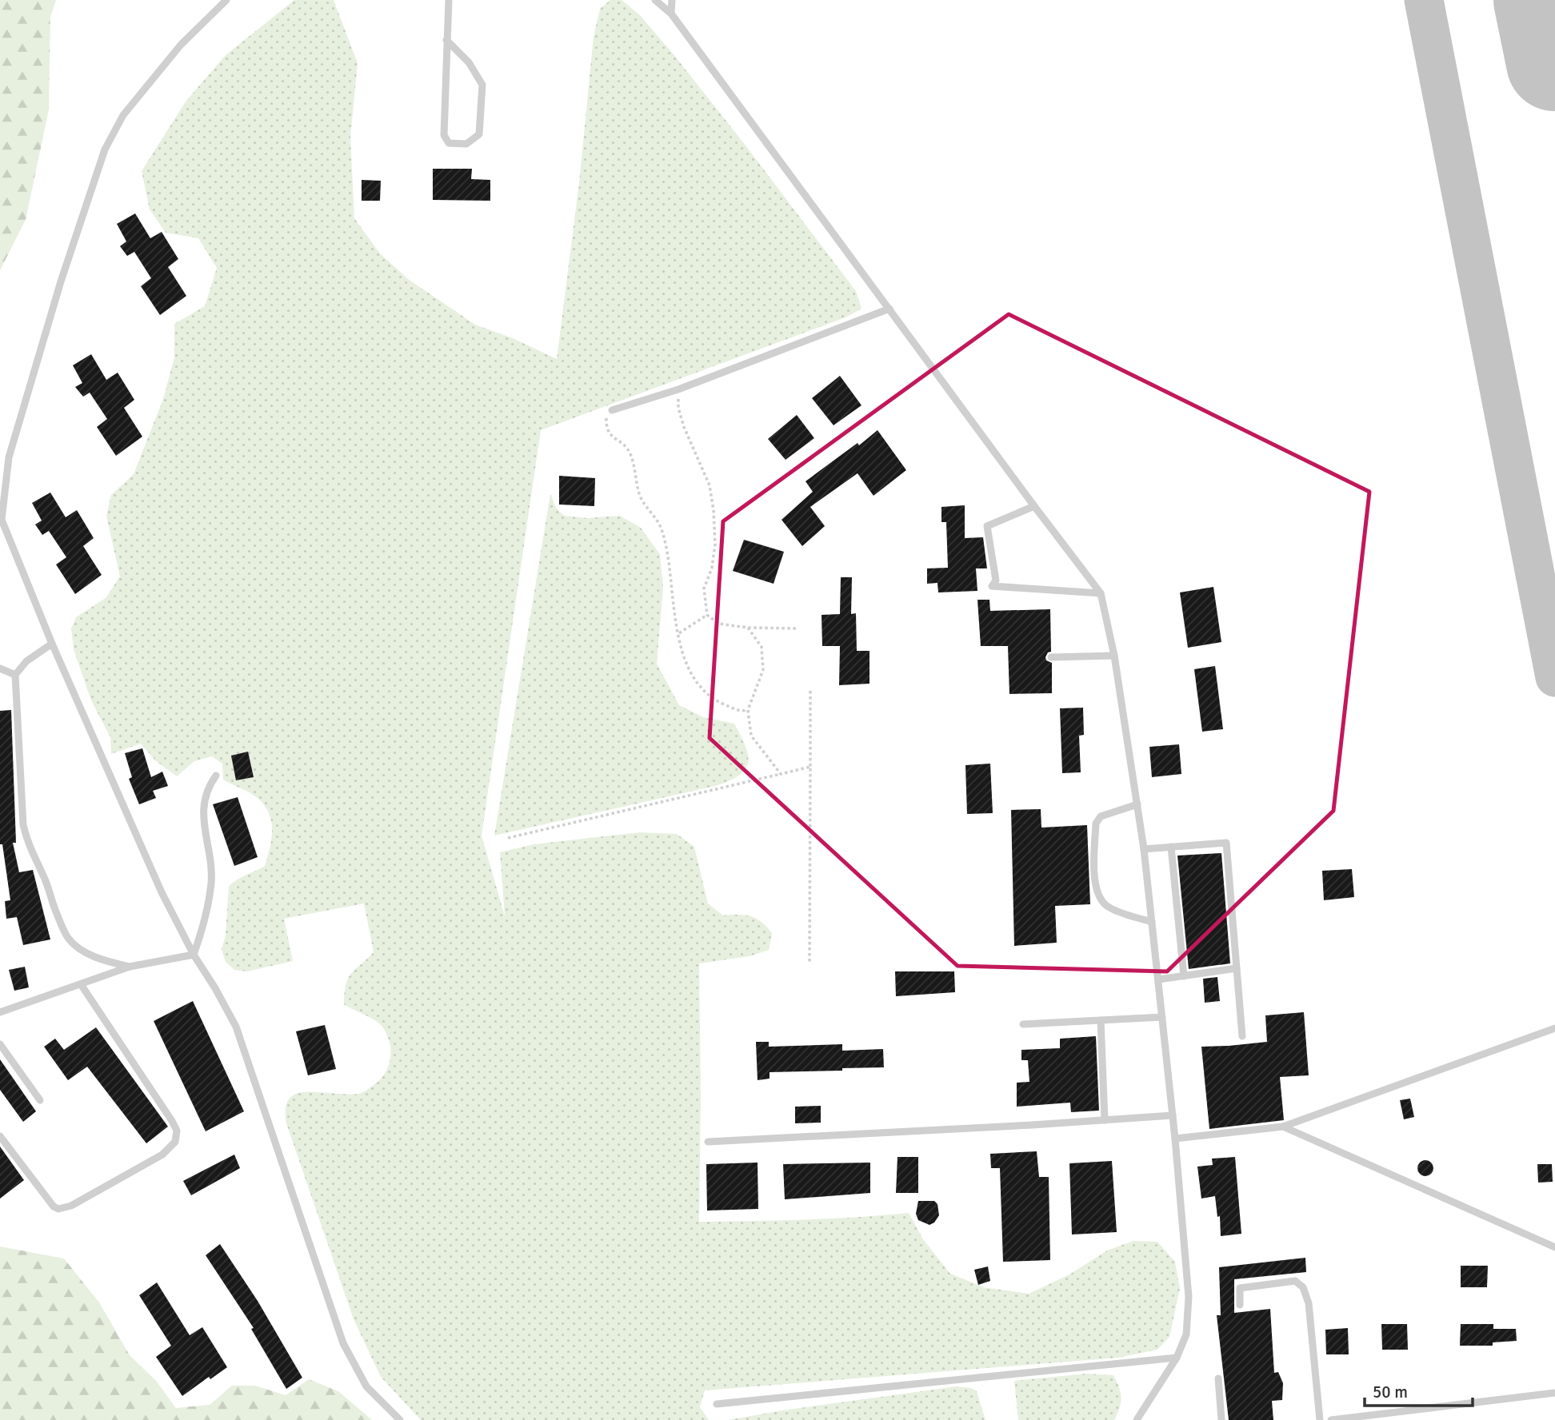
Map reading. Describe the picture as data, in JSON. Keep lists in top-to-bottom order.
{
  "scale_bar": "50 m"
}
